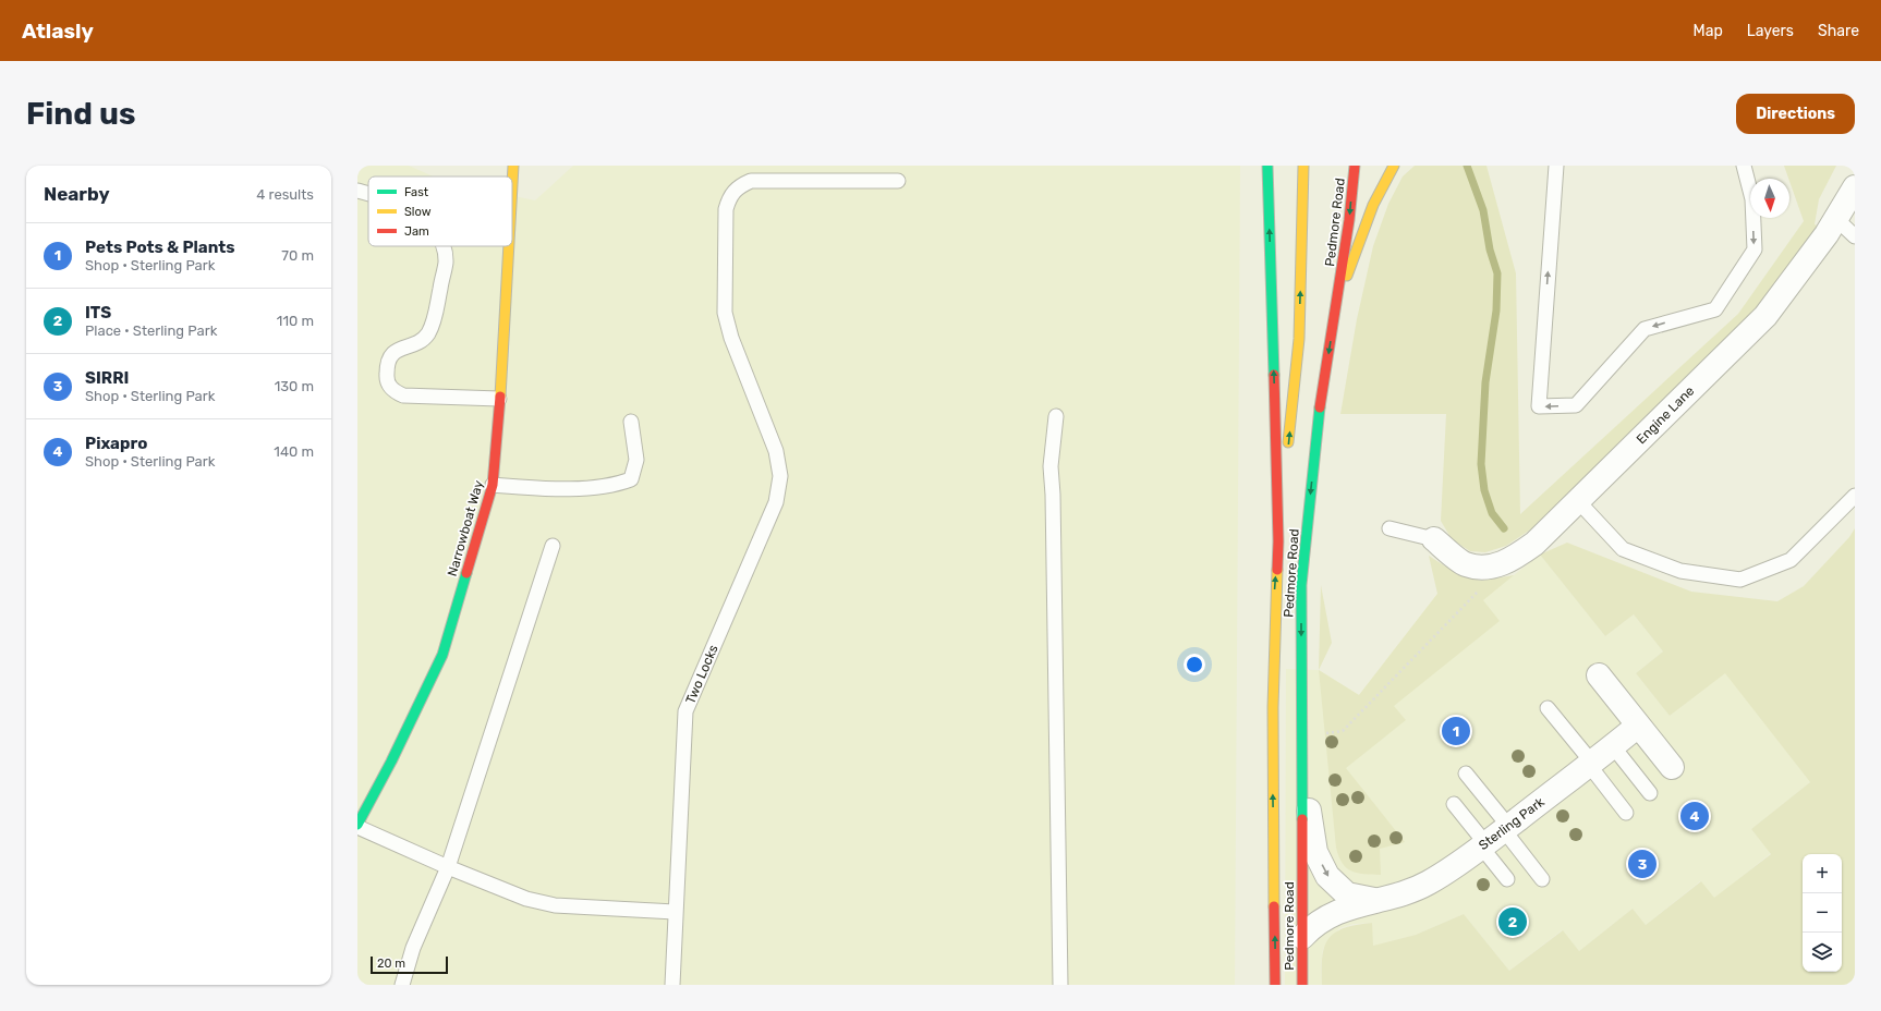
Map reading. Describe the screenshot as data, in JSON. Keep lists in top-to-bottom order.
{
  "streets": {
    "main road": ["Pedmore Road", "Narrowboat Way"],
    "street": ["Engine Lane", "Sterling Park"],
    "lane": ["Two Locks"]
  },
  "crossings": [
    ["Pedmore Road", "Sterling Park"]
  ],
  "legend": ["Fast", "Slow", "Jam"],
  "scale_bar": "20 m",
  "north": "bottom",
  "page": {
    "header": "Atlasly",
    "nav": ["Map", "Layers", "Share"],
    "buttons": "Directions",
    "title": "Find us",
    "heading": ["Nearby", "4 results"],
    "list": [
      {
        "mark": "1",
        "name": "Pets Pots & Plants",
        "note": "Shop · Sterling Park",
        "value": "70 m"
      },
      {
        "mark": "2",
        "name": "ITS",
        "note": "Place · Sterling Park",
        "value": "110 m"
      },
      {
        "mark": "3",
        "name": "SIRRI",
        "note": "Shop · Sterling Park",
        "value": "130 m"
      },
      {
        "mark": "4",
        "name": "Pixapro",
        "note": "Shop · Sterling Park",
        "value": "140 m"
      }
    ],
    "pins": [
      "1",
      "4",
      "3",
      "2"
    ],
    "map_buttons": ["+", "−"],
    "scale": "20 m"
  }
}
